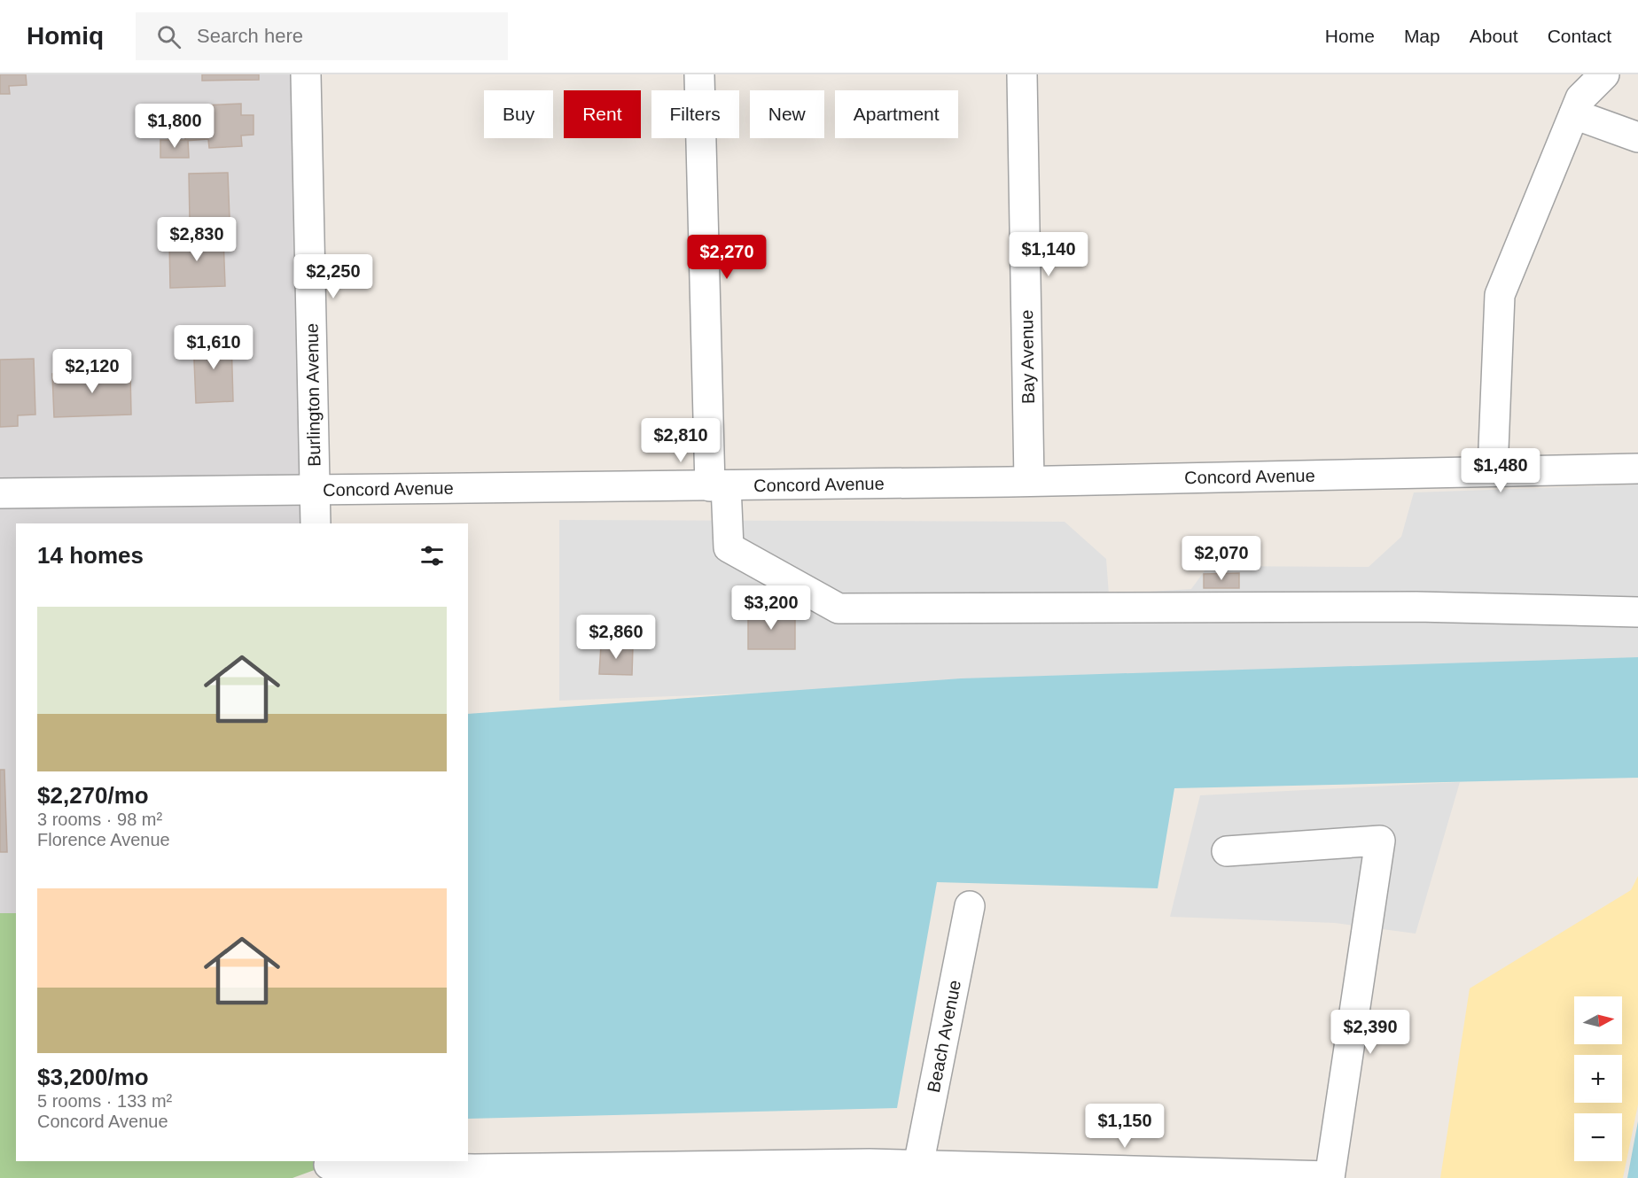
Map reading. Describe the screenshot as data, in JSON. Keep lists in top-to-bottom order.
{
  "streets": {
    "street": [
      "Bay Avenue",
      "Burlington Avenue",
      "Concord Avenue",
      "Beach Avenue"
    ]
  },
  "crossings": [
    ["Bay Avenue", "Concord Avenue"],
    ["Burlington Avenue", "Concord Avenue"]
  ],
  "north": "right",
  "page": {
    "header": "Homiq",
    "search": "Search here",
    "nav": [
      "Home",
      "Map",
      "About",
      "Contact"
    ],
    "chip": [
      "Buy",
      "Rent",
      "Filters",
      "New",
      "Apartment"
    ],
    "price": [
      "$1,800",
      "$2,830",
      "$1,140",
      "$2,270",
      "$2,250",
      "$1,610",
      "$2,120",
      "$2,810",
      "$1,480",
      "$2,070",
      "$3,200",
      "$2,860",
      "$2,390",
      "$1,150"
    ],
    "heading": "14 homes",
    "list": [
      {
        "name": "$2,270/mo",
        "note": "3 rooms · 98 m² · Florence Avenue"
      },
      {
        "name": "$3,200/mo",
        "note": "5 rooms · 133 m² · Concord Avenue"
      }
    ],
    "map_buttons": ["+", "−"]
  }
}
